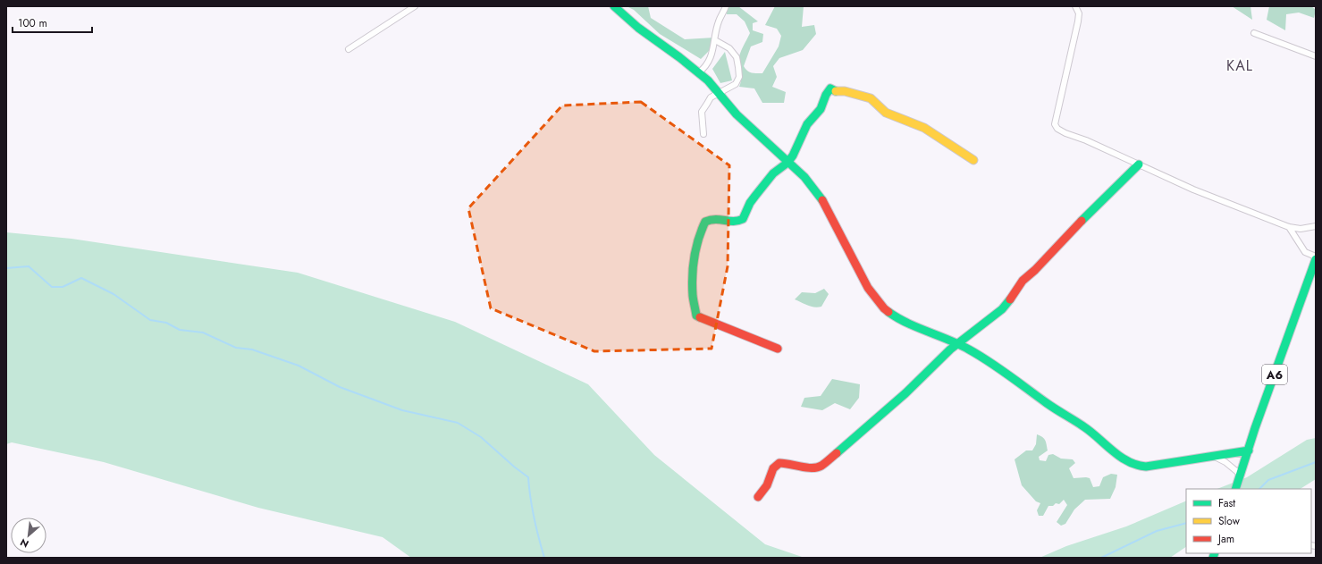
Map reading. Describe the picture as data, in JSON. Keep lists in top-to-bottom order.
{
  "streets": {
    "street": ["A6"]
  },
  "districts": ["KAL"],
  "legend": ["Fast", "Slow", "Jam"],
  "scale_bar": "100 m",
  "north": "bottom left"
}
